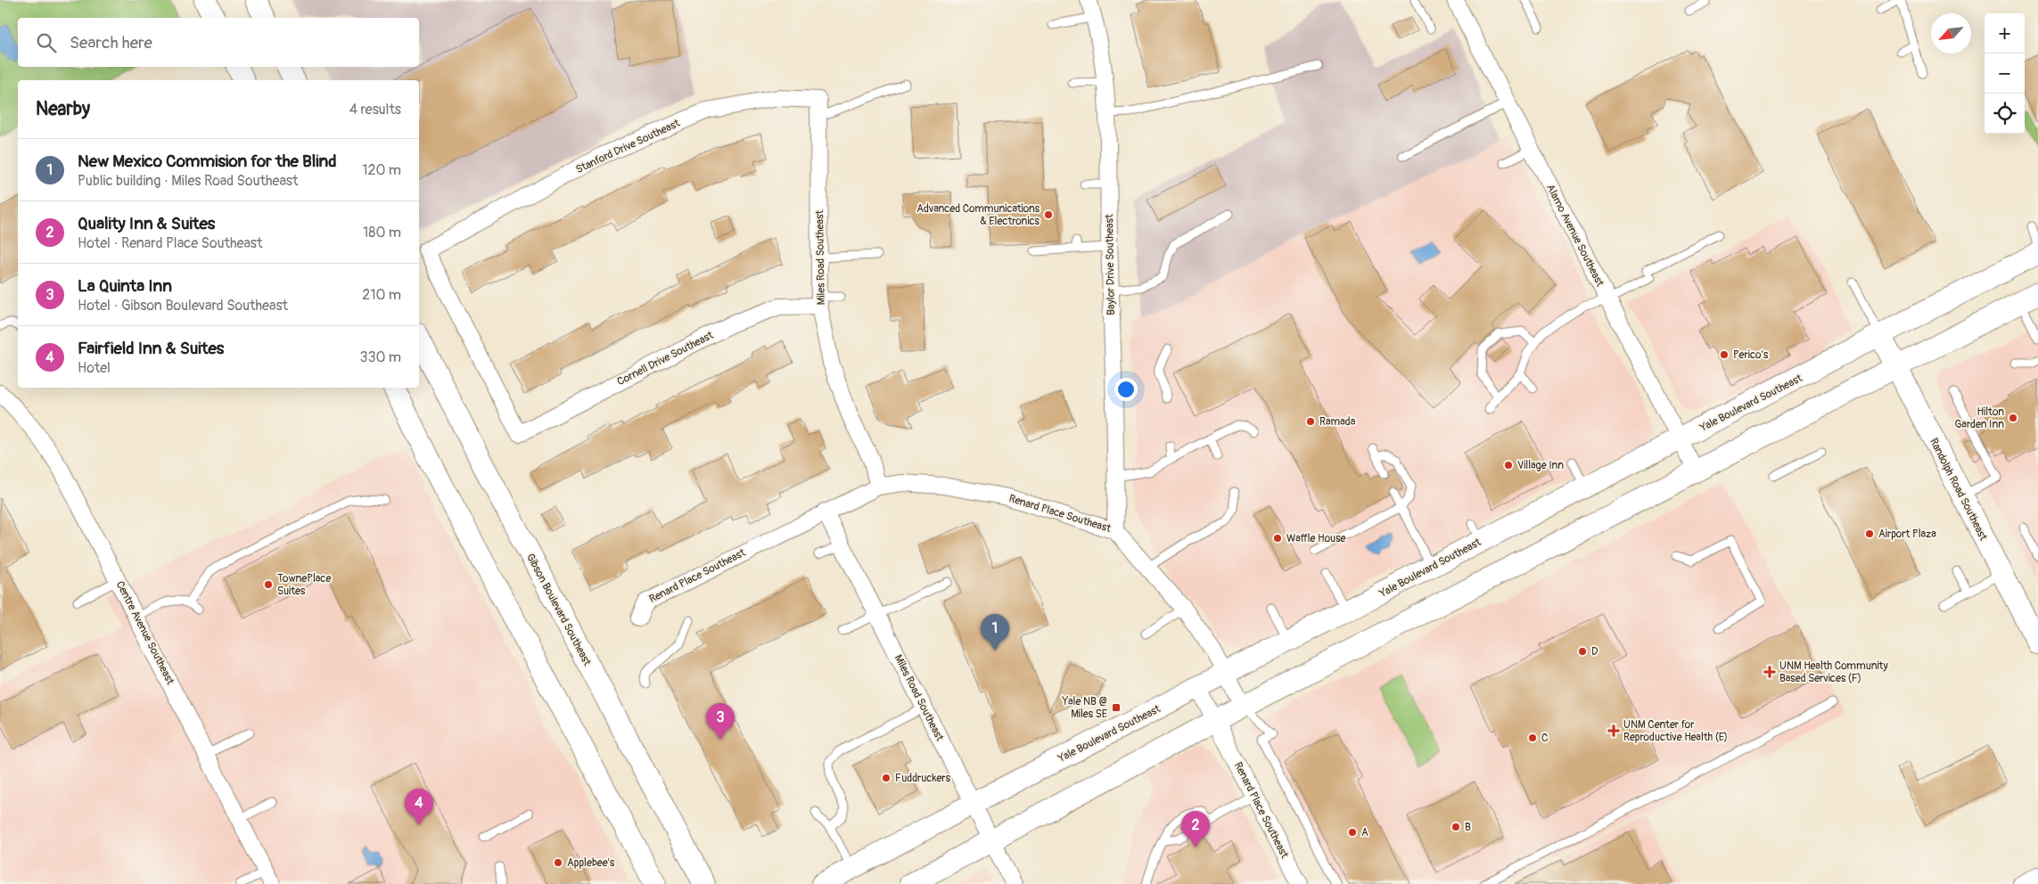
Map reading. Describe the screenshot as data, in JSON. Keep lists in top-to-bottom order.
{
  "streets": {
    "main road": ["Yale Boulevard Southeast", "Randolph Road Southeast", "Gibson Boulevard Southeast"],
    "street": [
      "Stanford Drive Southeast",
      "Alamo Avenue Southeast",
      "Miles Road Southeast",
      "Baylor Drive Southeast",
      "Cornell Drive Southeast",
      "Renard Place Southeast",
      "Centre Avenue Southeast"
    ]
  },
  "crossings": [
    ["Stanford Drive Southeast", "Miles Road Southeast"],
    ["Stanford Drive Southeast", "Cornell Drive Southeast"],
    ["Alamo Avenue Southeast", "Yale Boulevard Southeast"],
    ["Miles Road Southeast", "Cornell Drive Southeast"],
    ["Miles Road Southeast", "Yale Boulevard Southeast"],
    ["Miles Road Southeast", "Renard Place Southeast"],
    ["Baylor Drive Southeast", "Renard Place Southeast"],
    ["Yale Boulevard Southeast", "Randolph Road Southeast"],
    ["Yale Boulevard Southeast", "Renard Place Southeast"]
  ],
  "places": {
    "other": [
      "Advanced Communications & Electronics",
      "Perico's",
      "Hilton Garden Inn",
      "Ramada",
      "Village Inn",
      "Airport Plaza",
      "Waffle House",
      "TownePlace Suites",
      "D",
      "C",
      "Fuddruckers",
      "B",
      "A",
      "Applebee's"
    ],
    "health": ["UNM Health Community Based Services (F)", "UNM Center for Reproductive Health (E)"],
    "transit": ["Yale NB @ Miles SE"]
  },
  "north": "bottom left",
  "page": {
    "map_buttons": ["+", "−"],
    "search": "Search here",
    "heading": ["Nearby", "4 results"],
    "list": [
      {
        "mark": "1",
        "name": "New Mexico Commision for the Blind",
        "note": "Public building · Miles Road Southeast",
        "value": "120 m"
      },
      {
        "mark": "2",
        "name": "Quality Inn & Suites",
        "note": "Hotel · Renard Place Southeast",
        "value": "180 m"
      },
      {
        "mark": "3",
        "name": "La Quinta Inn",
        "note": "Hotel · Gibson Boulevard Southeast",
        "value": "210 m"
      },
      {
        "mark": "4",
        "name": "Fairfield Inn & Suites",
        "note": "Hotel",
        "value": "330 m"
      }
    ],
    "pins": [
      "1",
      "3",
      "4",
      "2"
    ]
  }
}
